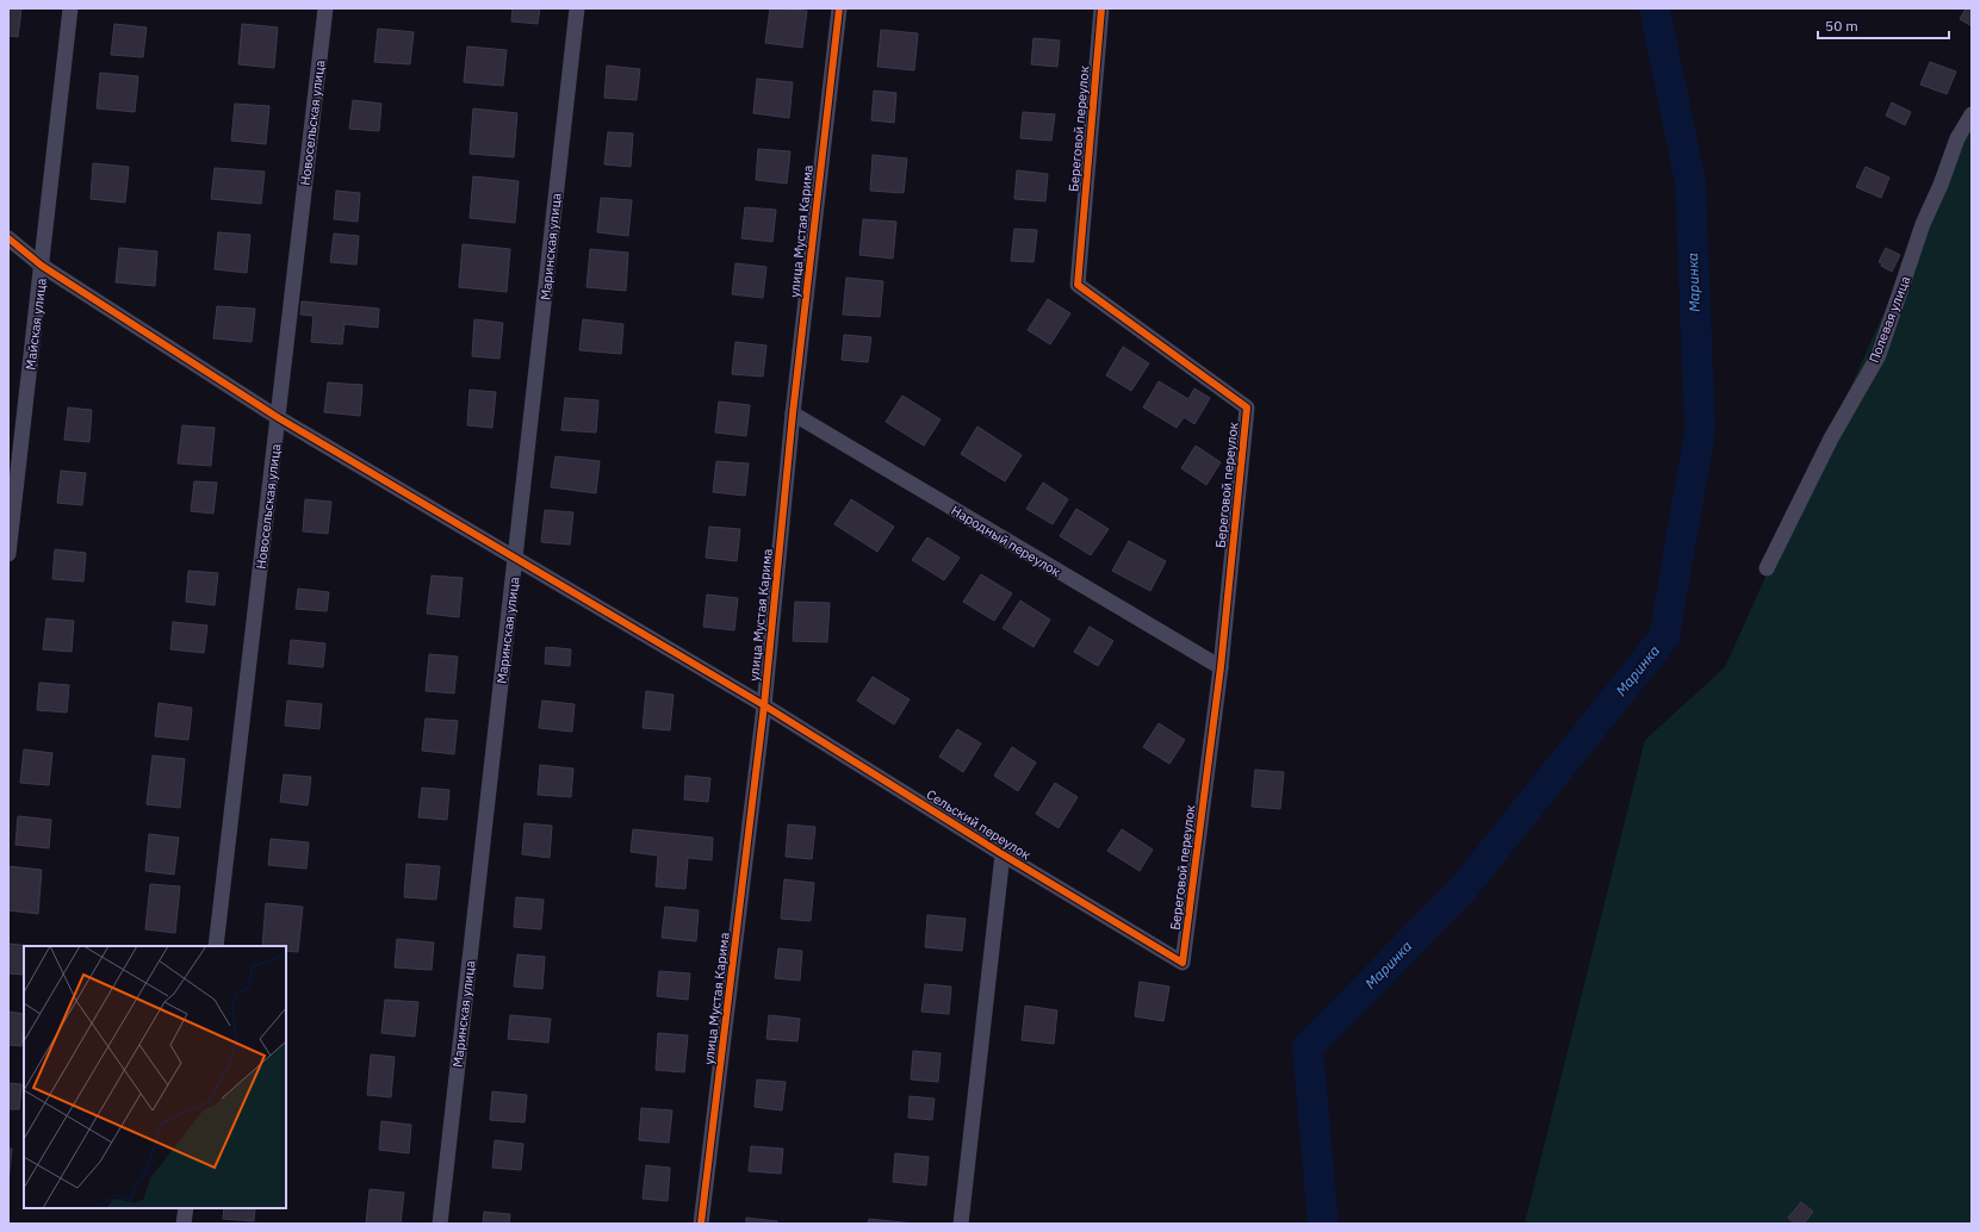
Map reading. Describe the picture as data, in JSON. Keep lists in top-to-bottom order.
{
  "streets": {
    "street": [
      "Новосельская улица",
      "Береговой переулок",
      "улица Мустая Карима",
      "Маринская улица",
      "Полевая улица",
      "Майская улица",
      "Народный переулок",
      "Сельский переулок"
    ]
  },
  "crossings": [
    ["Новосельская улица", "Сельский переулок"],
    ["Береговой переулок", "Народный переулок"],
    ["Береговой переулок", "Сельский переулок"],
    ["улица Мустая Карима", "Народный переулок"],
    ["улица Мустая Карима", "Сельский переулок"],
    ["Маринская улица", "Сельский переулок"],
    ["Майская улица", "Сельский переулок"]
  ],
  "water": ["Маринка"],
  "scale_bar": "50 m"
}
